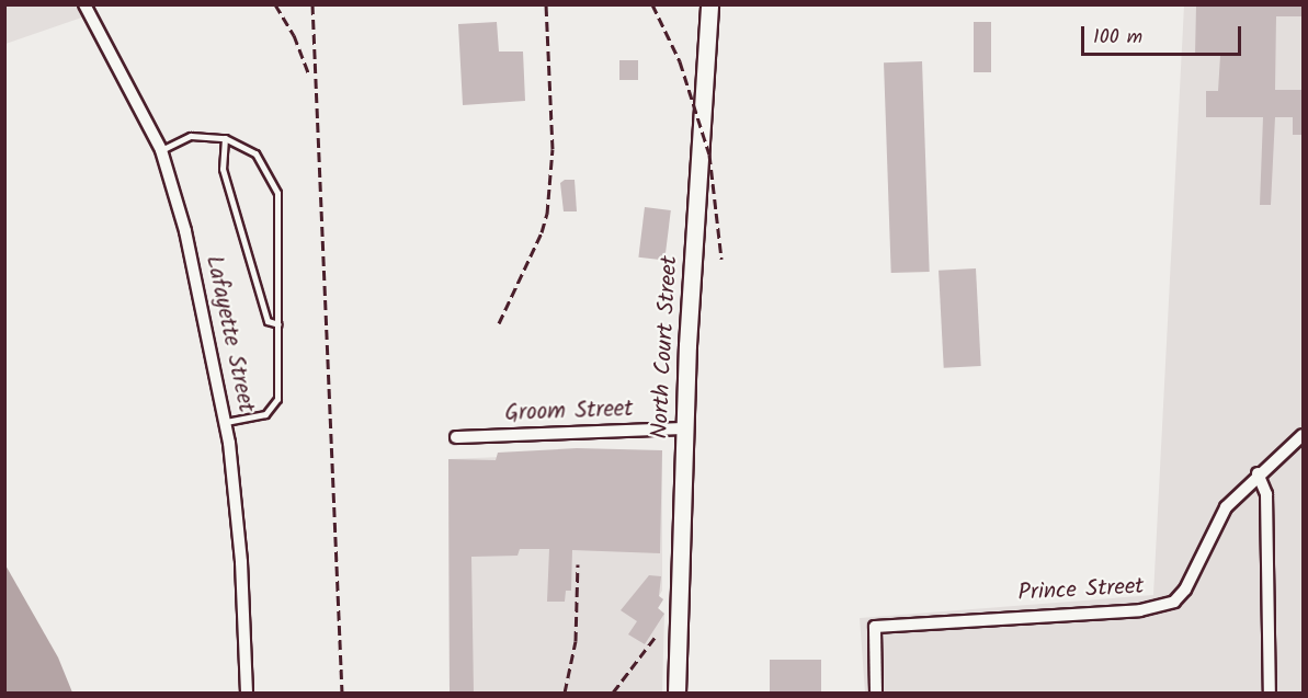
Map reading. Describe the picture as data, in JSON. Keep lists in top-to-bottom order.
{
  "streets": {
    "main road": ["North Court Street"],
    "street": ["Lafayette Street", "Groom Street", "Prince Street"]
  },
  "crossings": [
    ["North Court Street", "Groom Street"]
  ],
  "scale_bar": "100 m"
}
